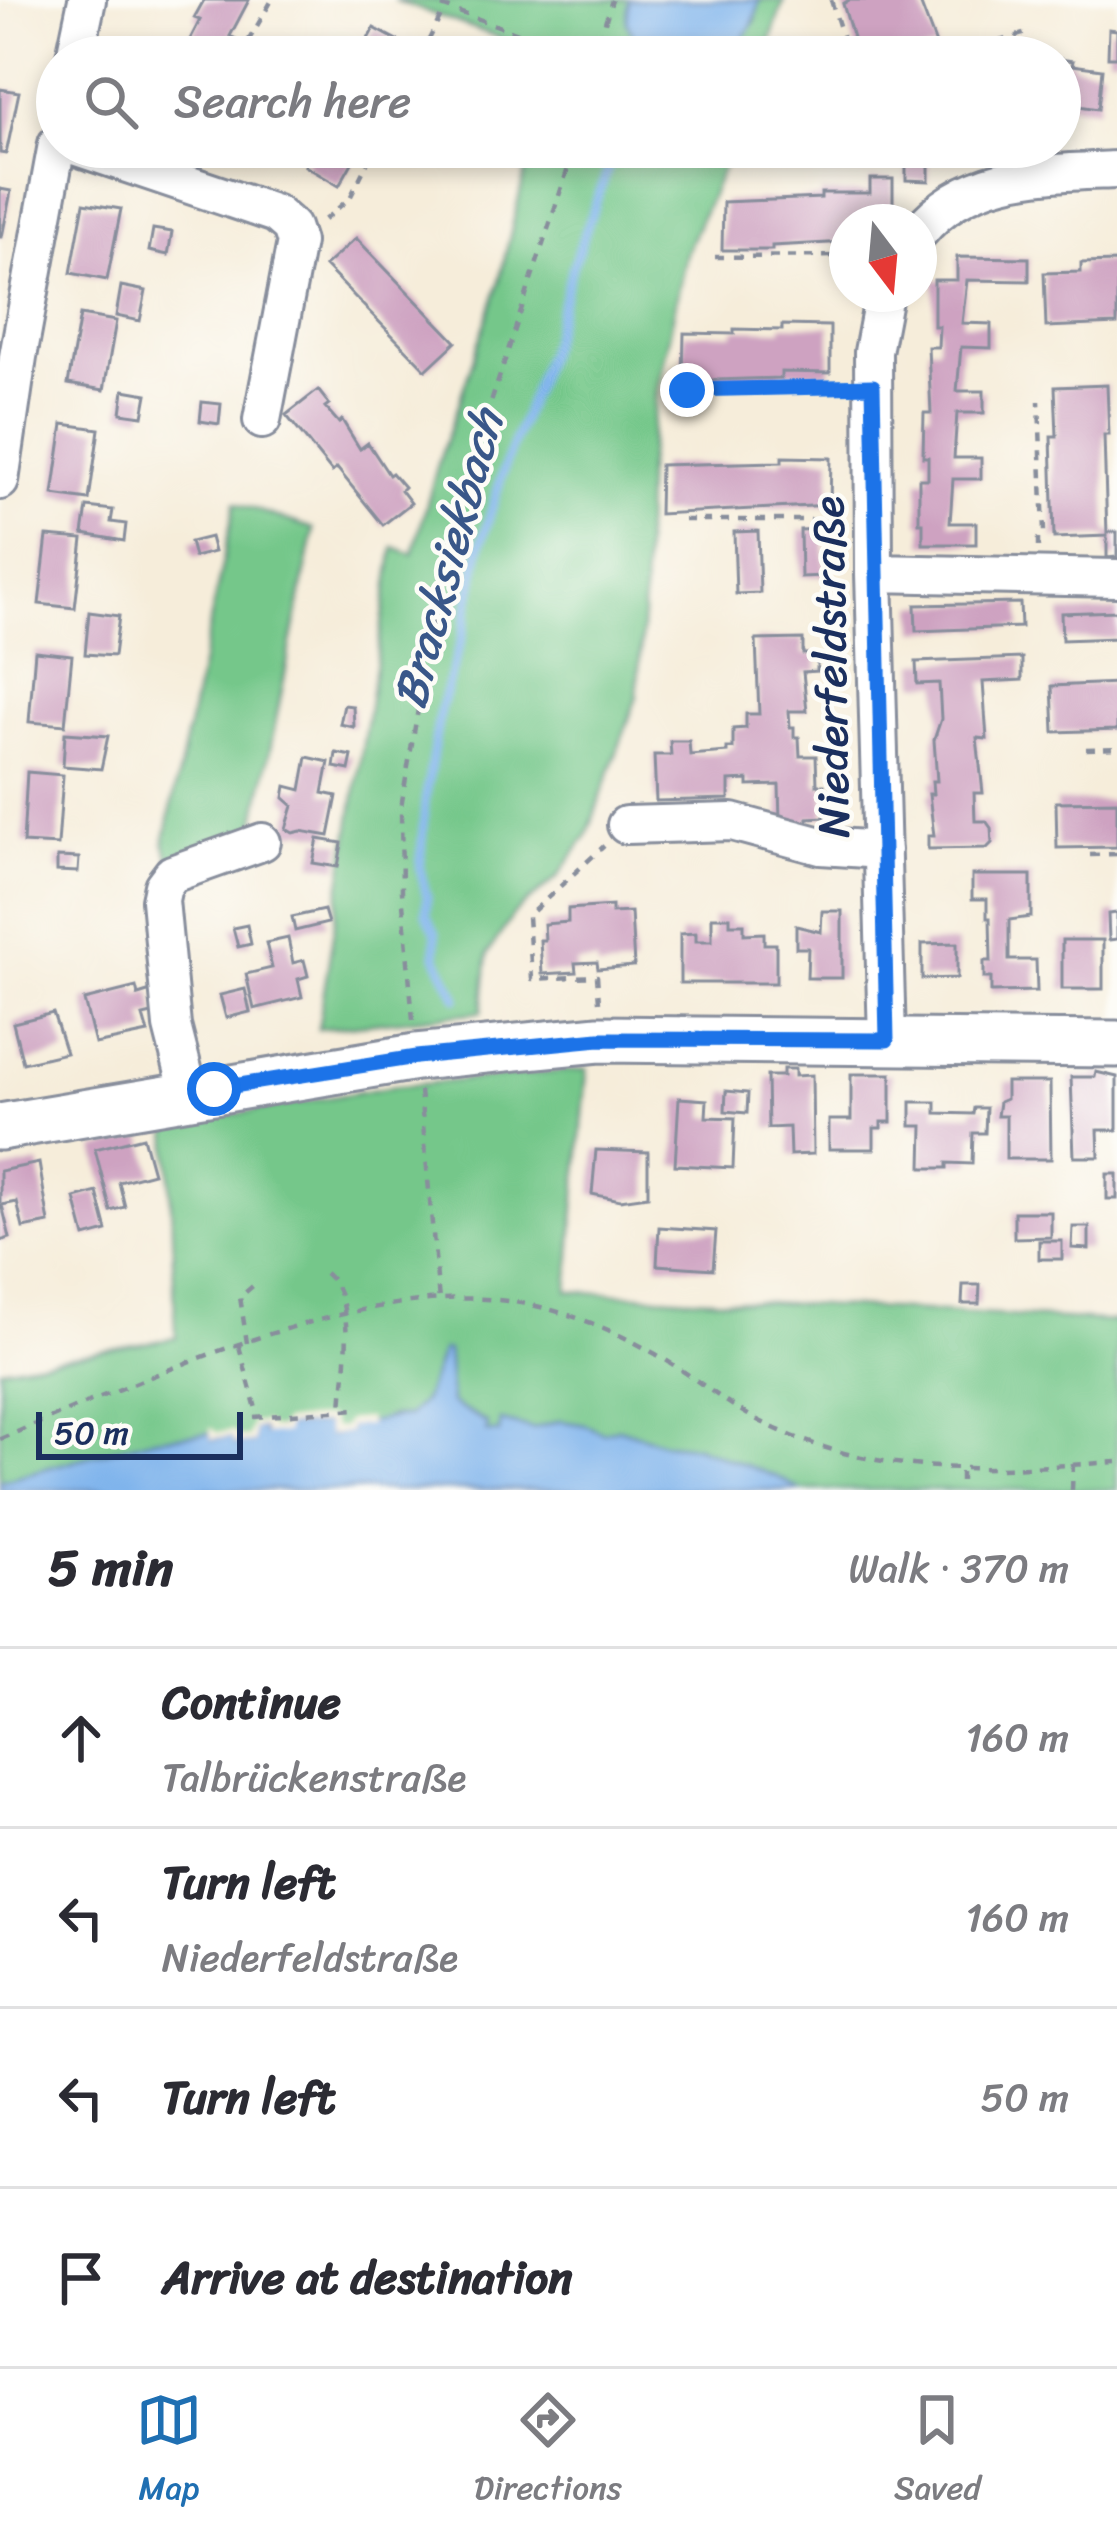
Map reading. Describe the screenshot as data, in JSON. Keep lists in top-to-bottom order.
{
  "streets": {
    "street": ["Niederfeldstraße"]
  },
  "water": ["Bracksiekbach"],
  "scale_bar": "50 m",
  "north": "bottom",
  "page": {
    "search": "Search here",
    "scale": "50 m",
    "heading": ["5 min", "Walk · 370 m"],
    "list": [
      ["Continue", "Talbrückenstraße", "160 m"],
      ["Turn left", "Niederfeldstraße", "160 m"],
      ["Turn left", "50 m"],
      "Arrive at destination"
    ],
    "nav": ["Map", "Directions", "Saved"]
  }
}
